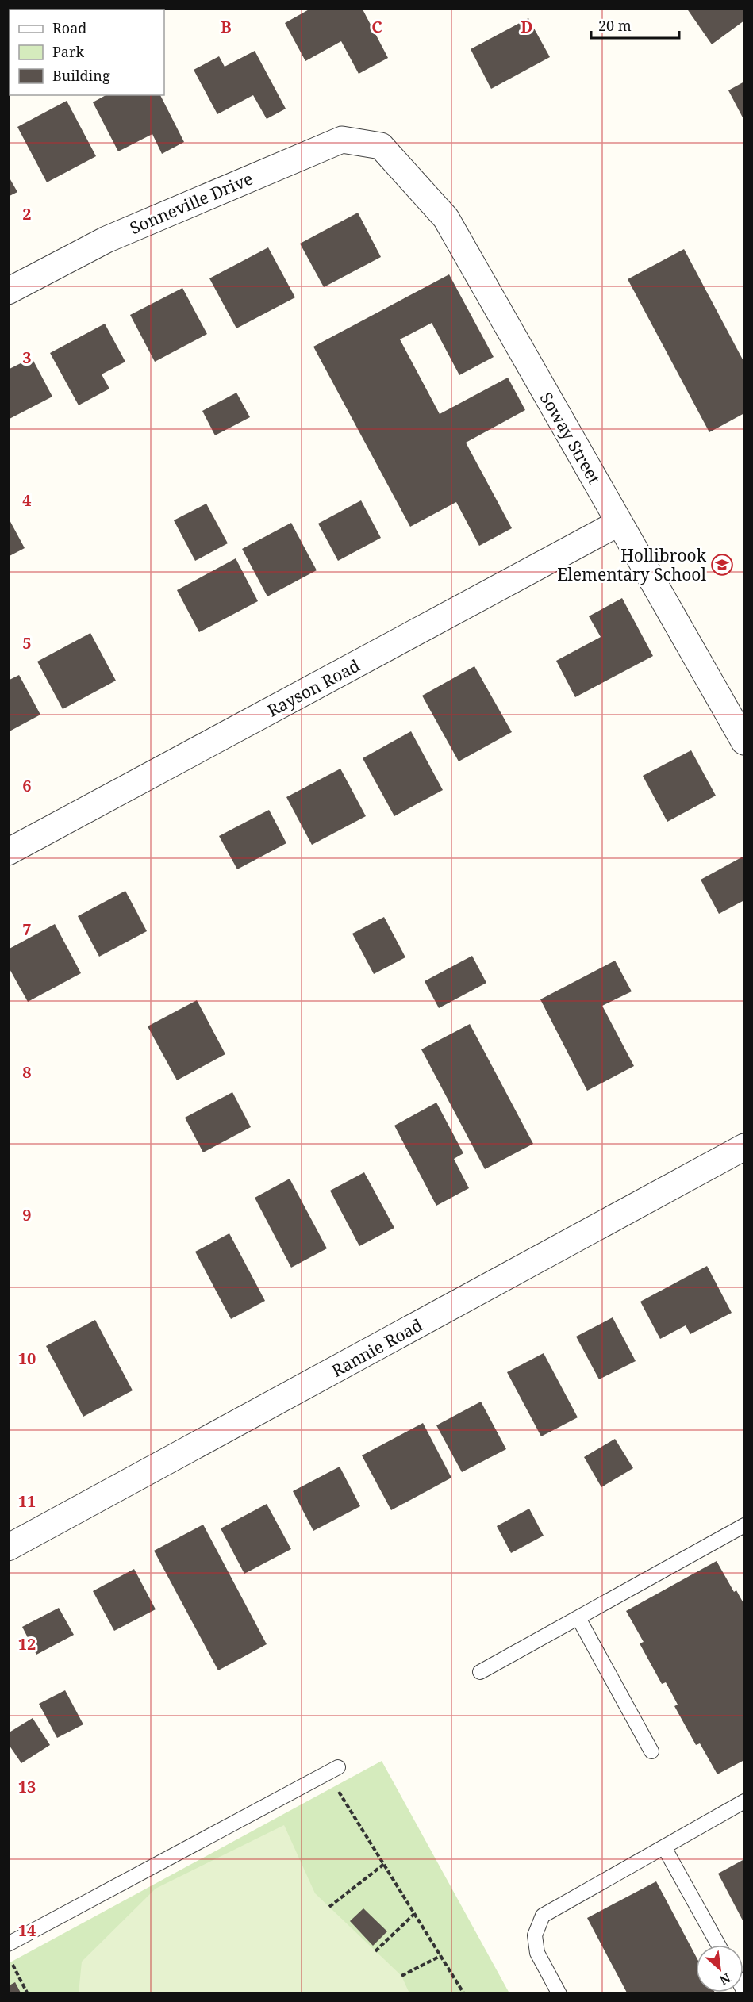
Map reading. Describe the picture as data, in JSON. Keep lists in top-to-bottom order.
{
  "streets": {
    "street": [
      "Sonneville Drive",
      "Soway Street",
      "Rayson Road",
      "Rannie Road"
    ]
  },
  "crossings": [
    ["Sonneville Drive", "Soway Street"],
    ["Soway Street", "Rayson Road"]
  ],
  "places": {
    "school or university": ["Hollibrook Elementary School"]
  },
  "legend": ["Road", "Park", "Building"],
  "scale_bar": "20 m",
  "north": "bottom right",
  "grid": {
    "columns": ["B", "C", "D"],
    "rows": [
      "2",
      "3",
      "4",
      "5",
      "6",
      "7",
      "8",
      "9",
      "10",
      "11",
      "12",
      "13",
      "14"
    ]
  }
}
